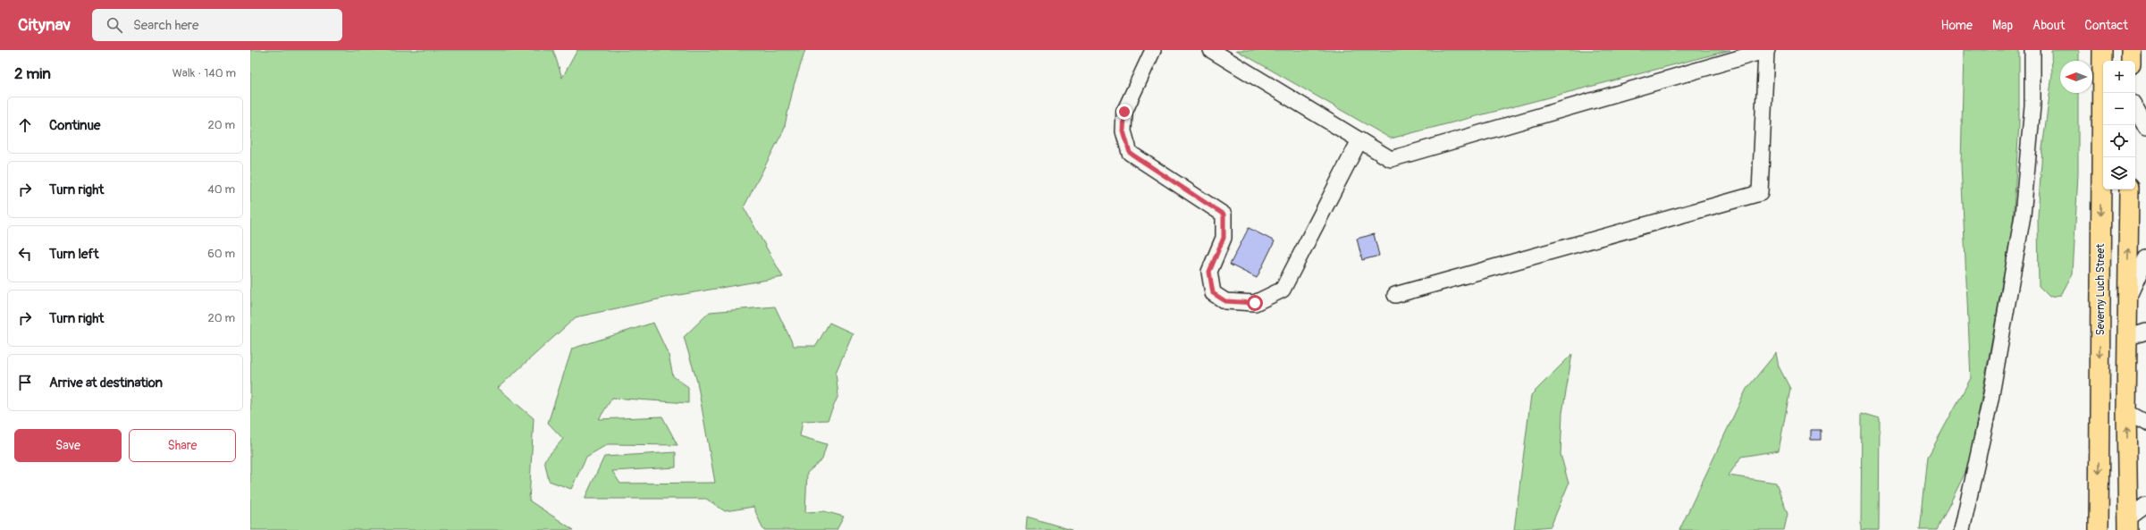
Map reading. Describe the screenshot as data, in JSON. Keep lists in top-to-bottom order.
{
  "streets": {
    "main road": ["Severny Luch Street"]
  },
  "north": "left",
  "page": {
    "header": "Citynav",
    "search": "Search here",
    "nav": [
      "Home",
      "Map",
      "About",
      "Contact"
    ],
    "heading": ["2 min", "Walk · 140 m"],
    "map_buttons": ["+", "−"],
    "list": [
      ["Continue", "20 m"],
      ["Turn right", "40 m"],
      ["Turn left", "60 m"],
      ["Turn right", "20 m"],
      "Arrive at destination"
    ],
    "buttons": ["Save", "Share"]
  }
}
